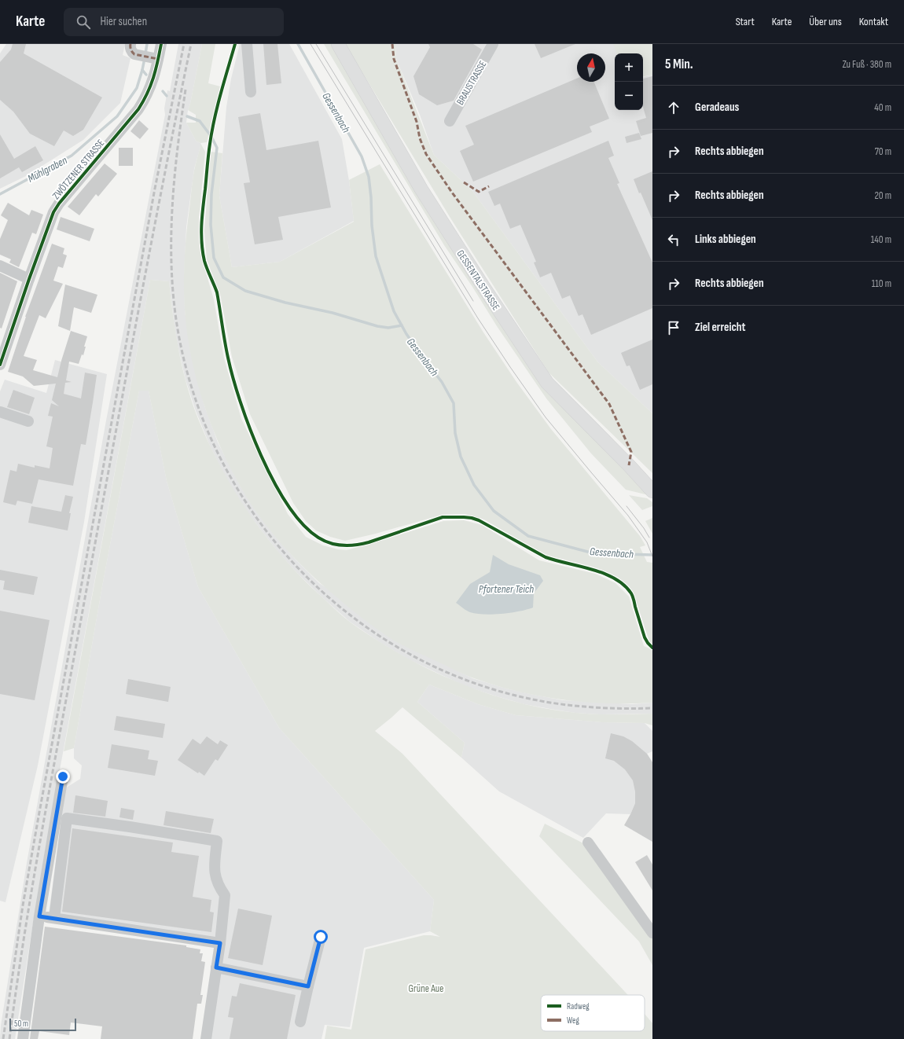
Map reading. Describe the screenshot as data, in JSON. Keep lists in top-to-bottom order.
{
  "streets": {
    "main road": ["GESSENTALSTRASSE"],
    "street": ["BRAUSTRASSE", "ZWÖTZENER STRASSE"]
  },
  "water": ["Gessenbach", "Mühlgraben", "Pfortener Teich"],
  "parks": ["Grüne Aue"],
  "legend": ["Radweg", "Weg"],
  "scale_bar": "50 m",
  "north": "top",
  "page": {
    "header": "Karte",
    "search": "Hier suchen",
    "nav": [
      "Start",
      "Karte",
      "Über uns",
      "Kontakt"
    ],
    "heading": ["5 Min.", "Zu Fuß · 380 m"],
    "map_buttons": ["+", "−"],
    "list": [
      ["Geradeaus", "40 m"],
      ["Rechts abbiegen", "70 m"],
      ["Rechts abbiegen", "20 m"],
      ["Links abbiegen", "140 m"],
      ["Rechts abbiegen", "110 m"],
      "Ziel erreicht"
    ],
    "scale": "50 m"
  }
}
